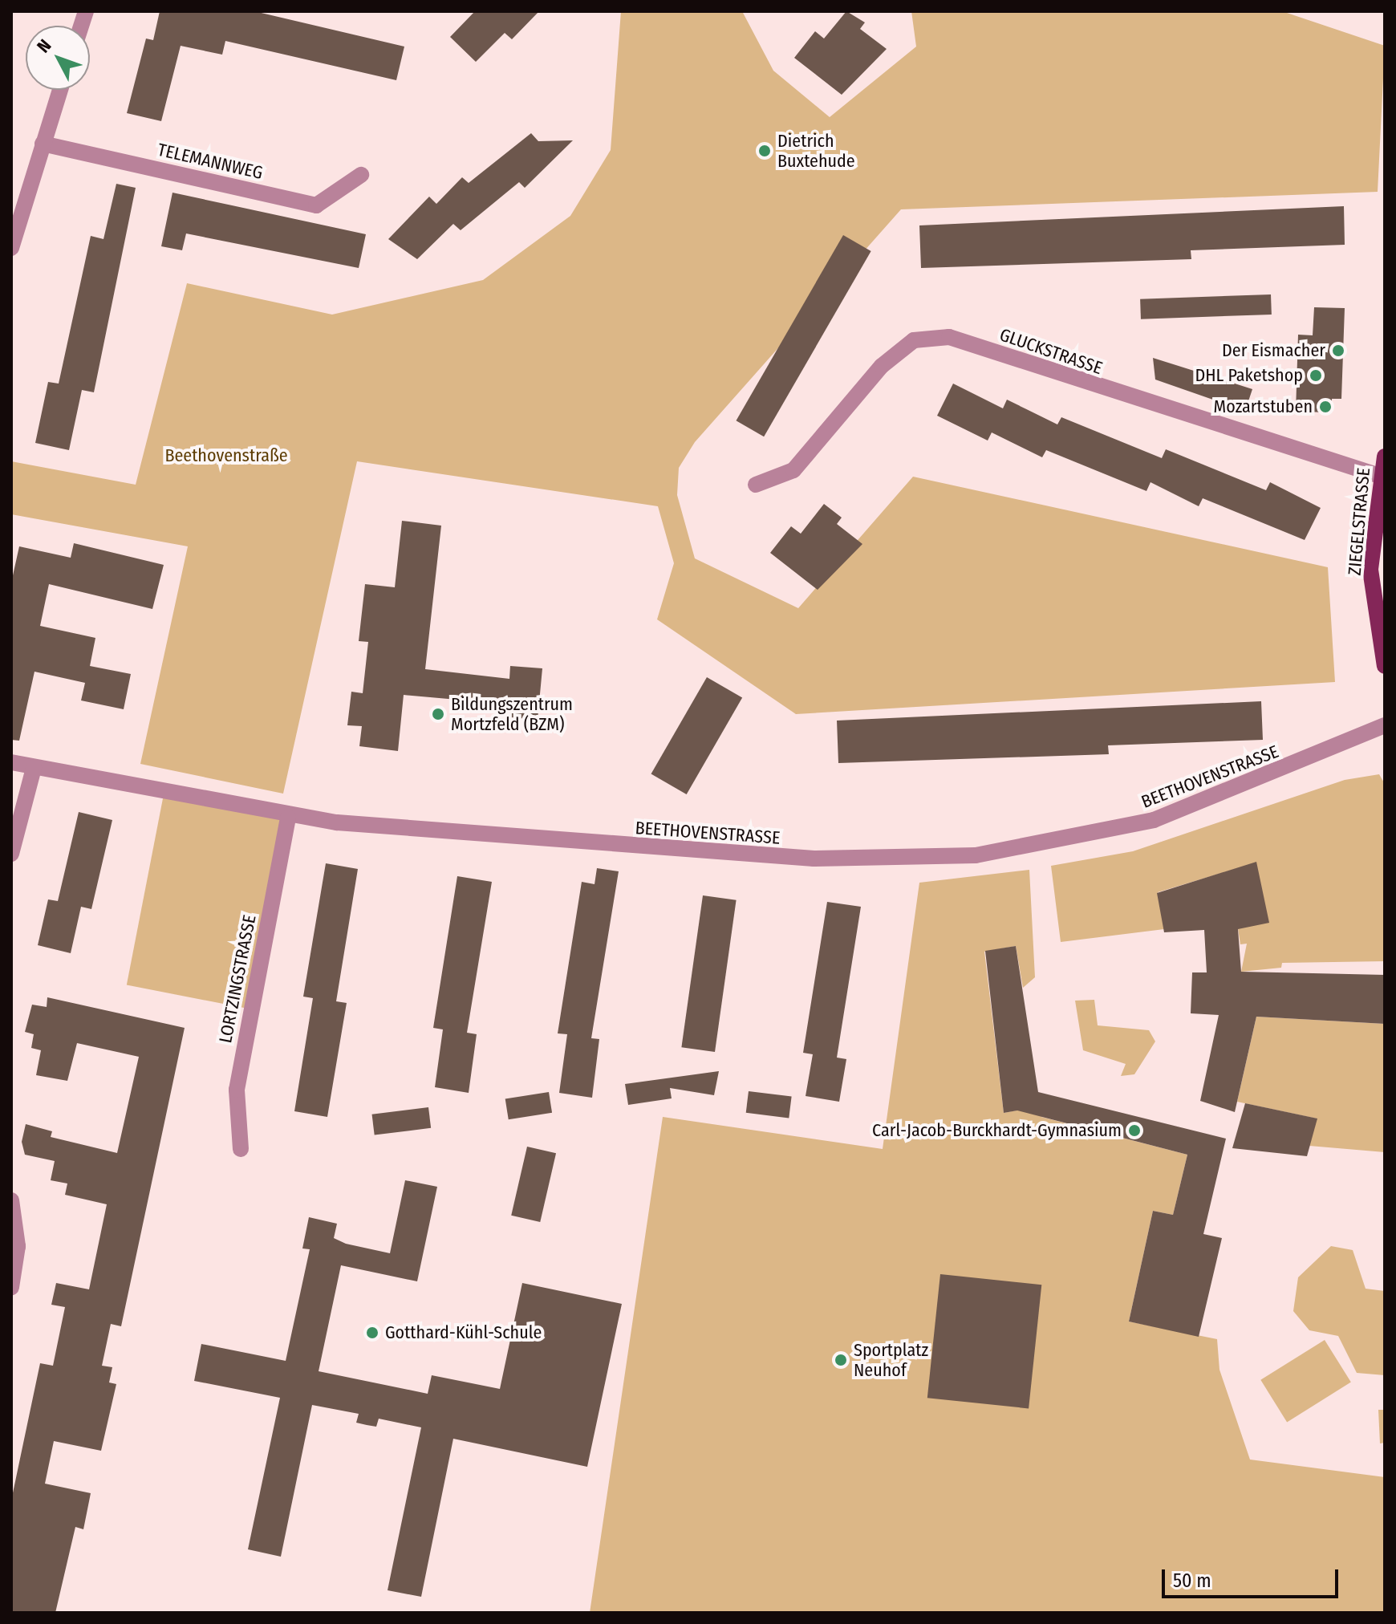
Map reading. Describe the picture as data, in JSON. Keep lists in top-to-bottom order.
{
  "streets": {
    "main road": ["ZIEGELSTRASSE"],
    "street": [
      "TELEMANNWEG",
      "GLUCKSTRASSE",
      "BEETHOVENSTRASSE",
      "LORTZINGSTRASSE"
    ]
  },
  "crossings": [
    ["GLUCKSTRASSE", "ZIEGELSTRASSE"],
    ["BEETHOVENSTRASSE", "LORTZINGSTRASSE"]
  ],
  "parks": ["Beethovenstraße"],
  "places": [
    "Dietrich Buxtehude",
    "Der Eismacher",
    "DHL Paketshop",
    "Mozartstuben",
    "Bildungszentrum Mortzfeld (BZM)",
    "Carl-Jacob-Burckhardt-Gymnasium",
    "Gotthard-Kühl-Schule",
    "Sportplatz Neuhof"
  ],
  "scale_bar": "50 m",
  "north": "top left"
}
